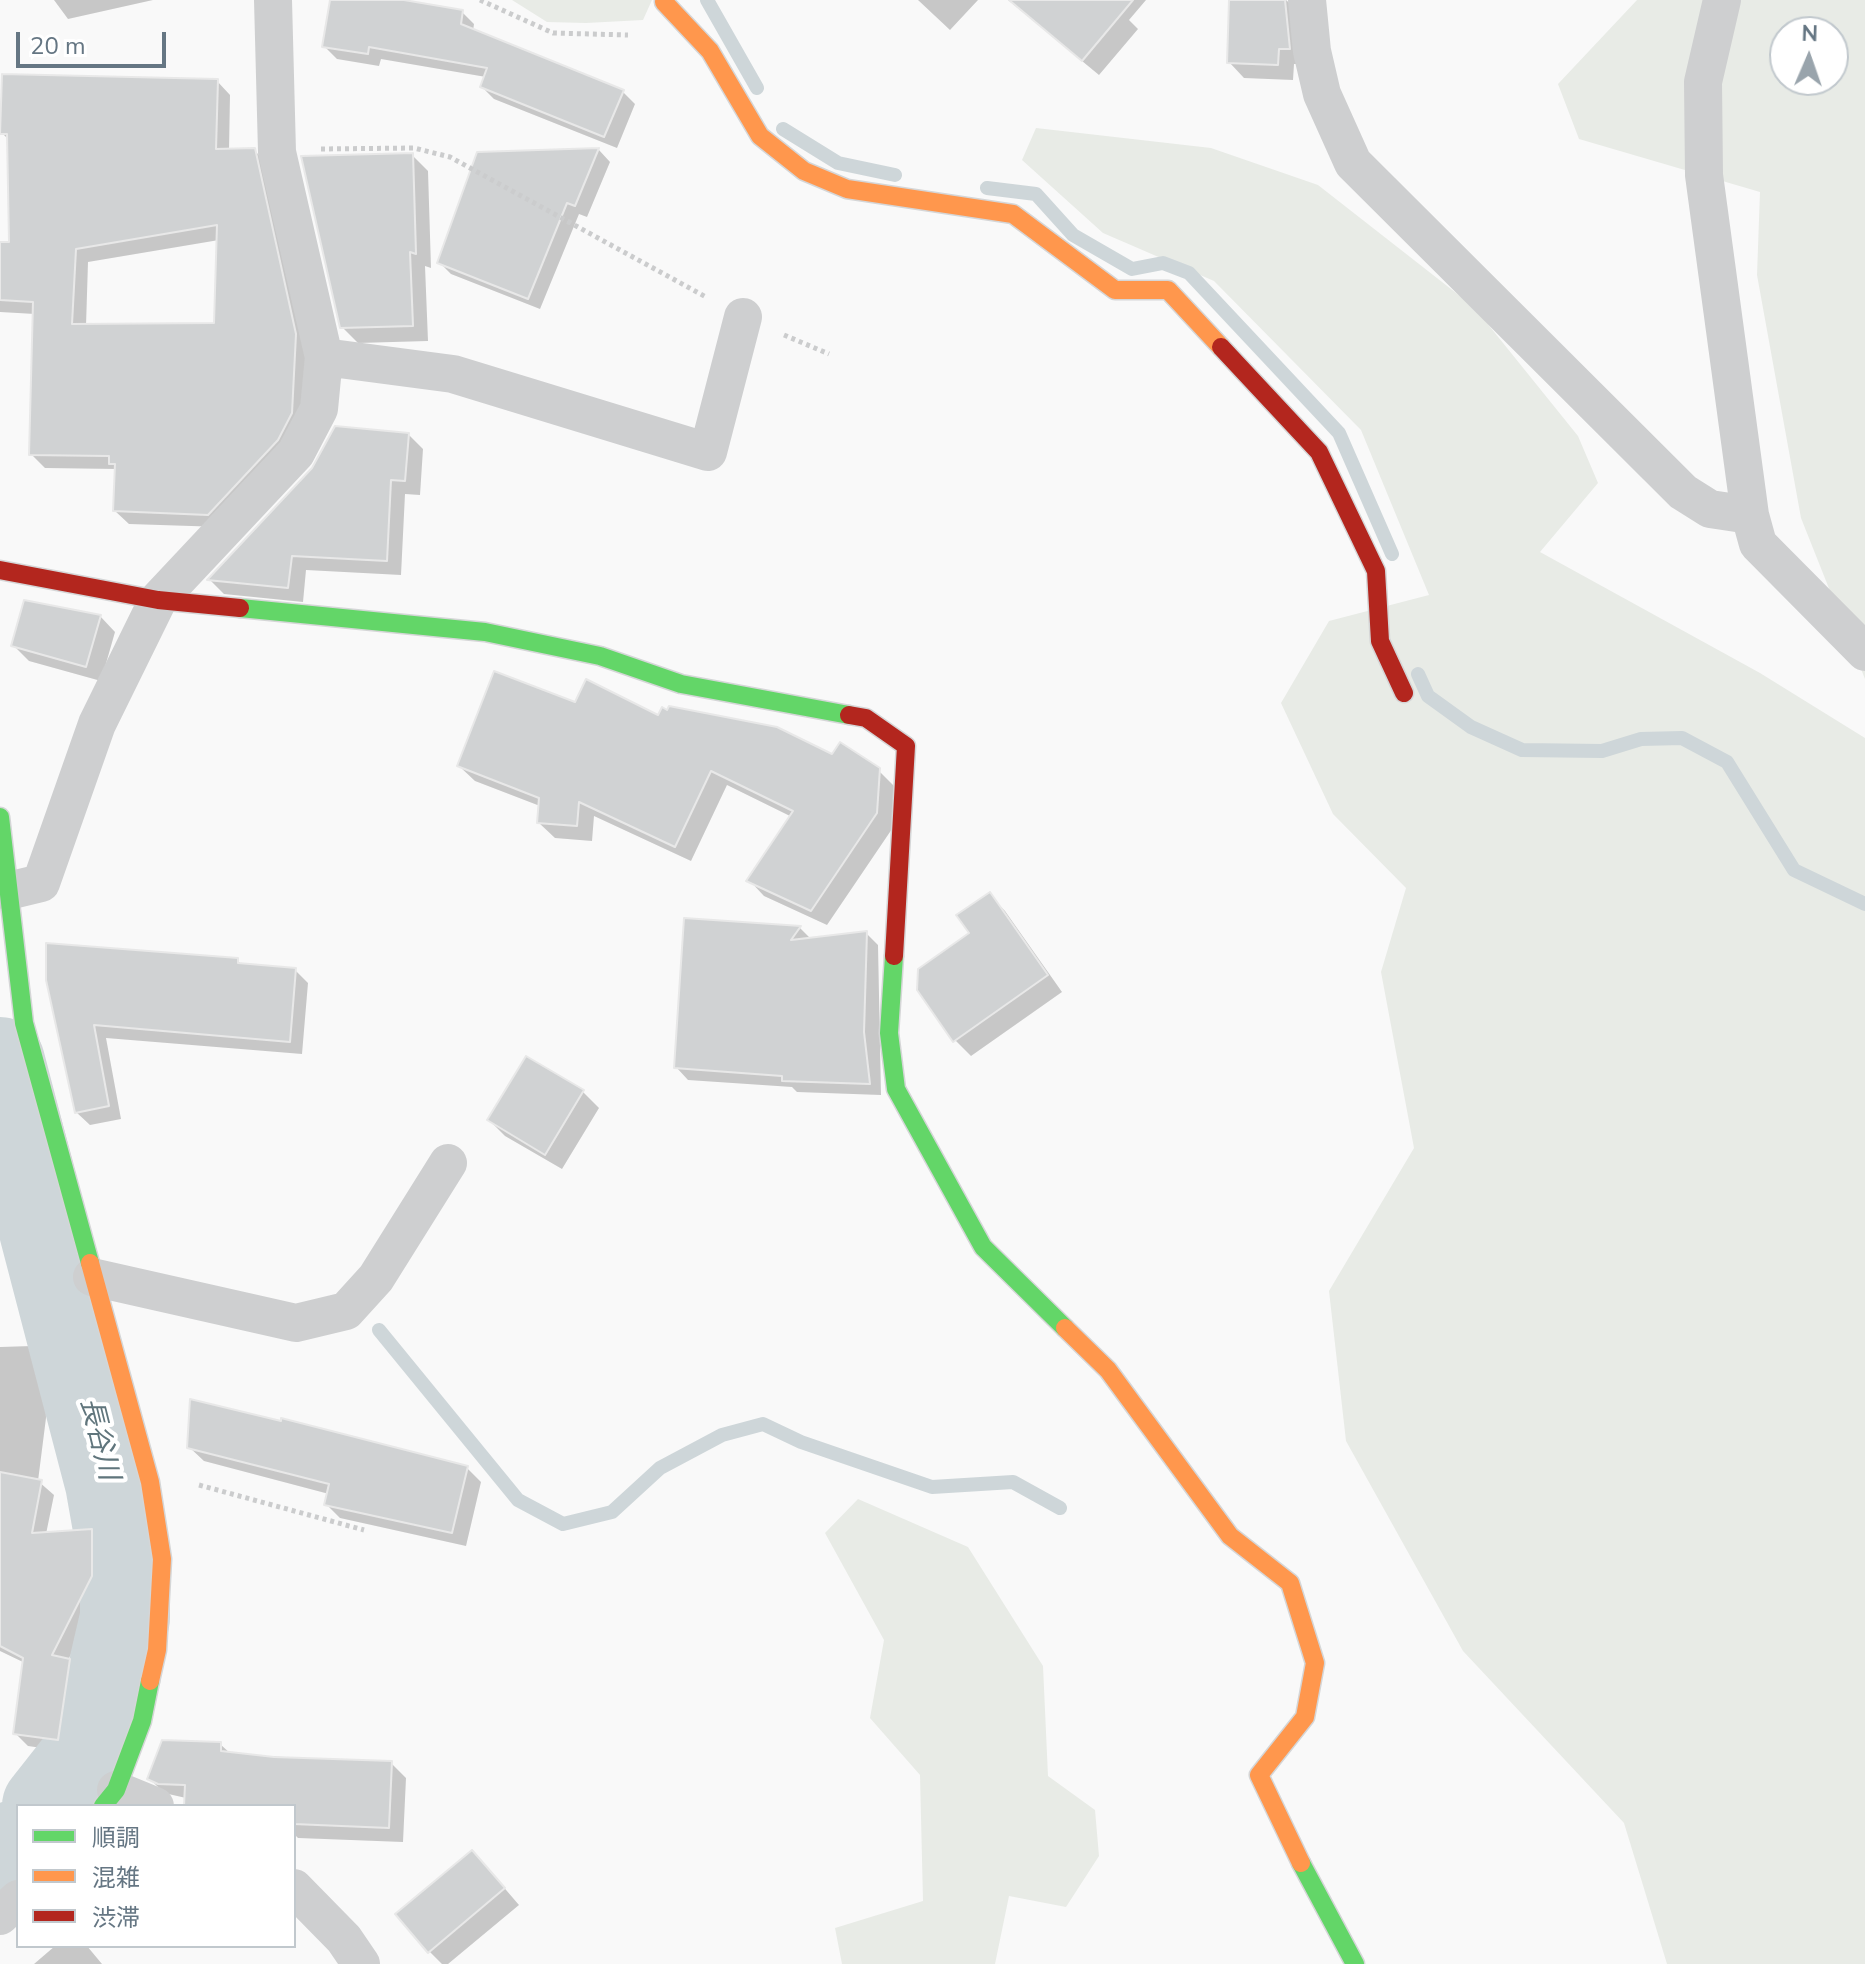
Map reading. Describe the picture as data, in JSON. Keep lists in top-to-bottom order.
{
  "water": ["長谷川"],
  "legend": ["順調", "混雑", "渋滞"],
  "scale_bar": "20 m",
  "north": "top"
}
